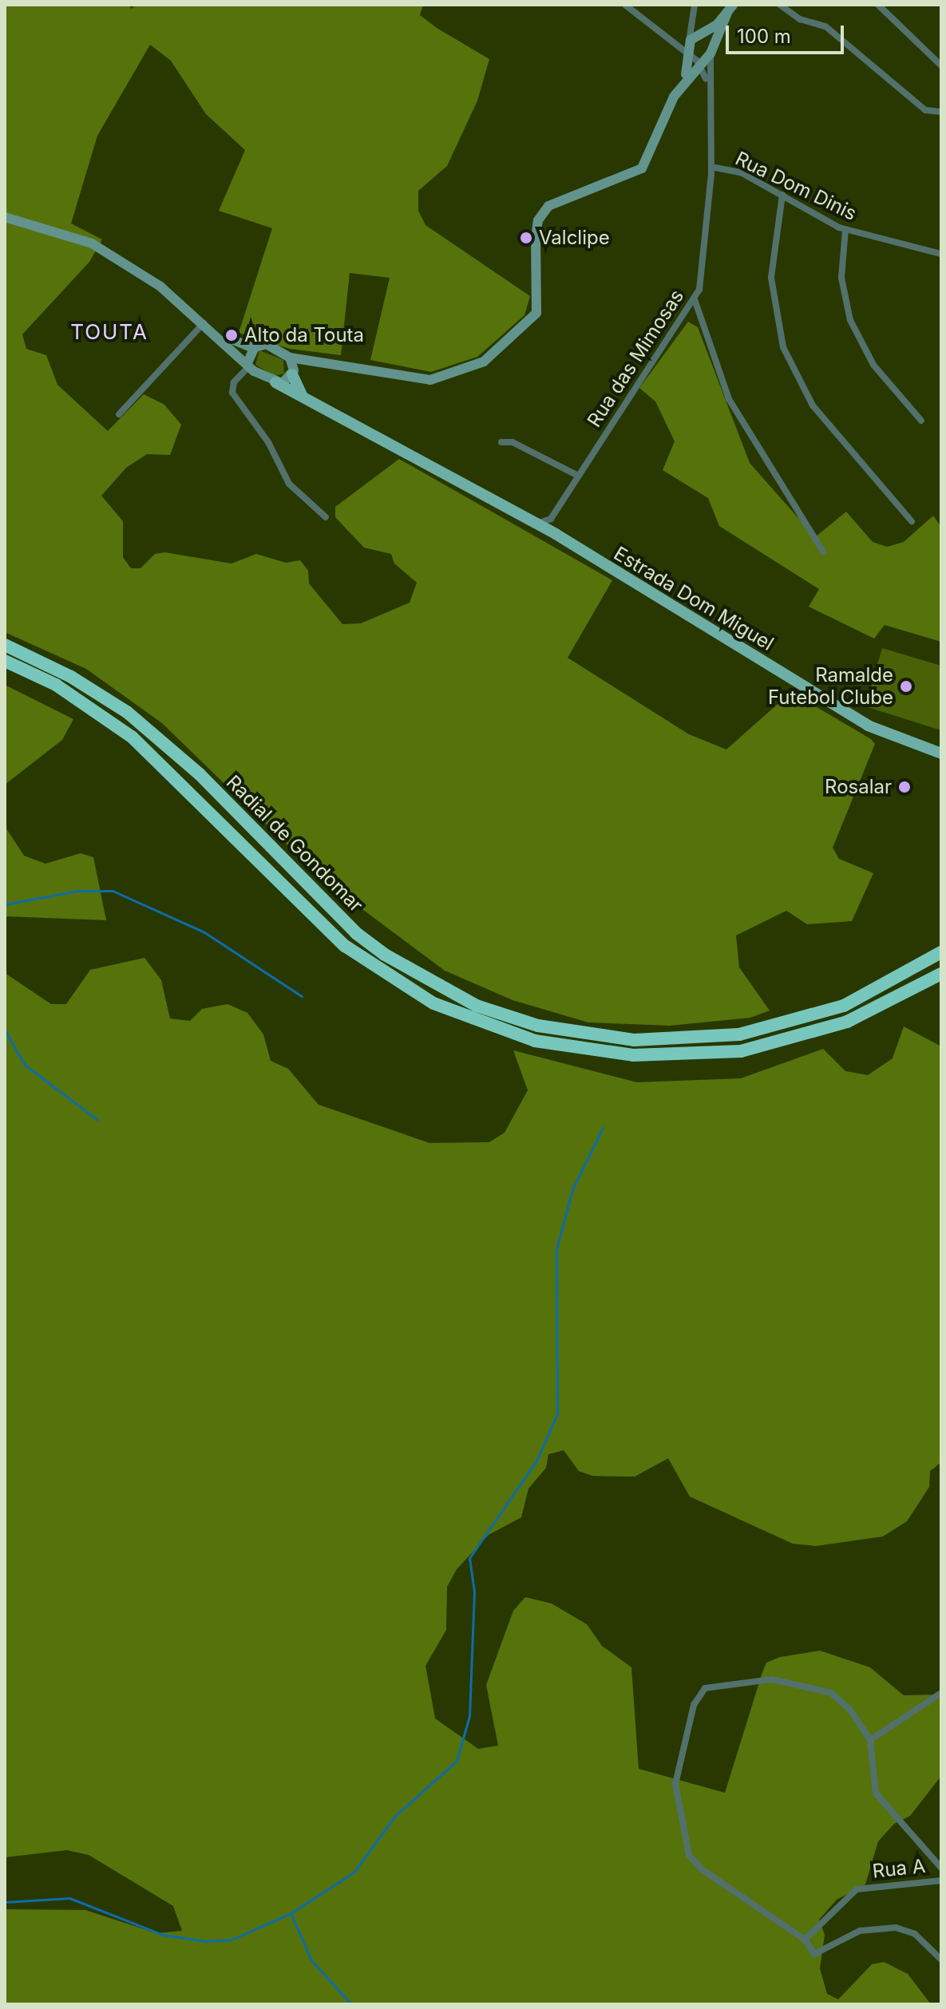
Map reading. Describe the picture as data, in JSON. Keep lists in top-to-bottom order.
{
  "streets": {
    "highway": ["Radial de Gondomar"],
    "main road": ["Estrada Dom Miguel"],
    "street": ["Rua Dom Dinis", "Rua das Mimosas", "Rua A"]
  },
  "crossings": [
    ["Rua Dom Dinis", "Rua das Mimosas"]
  ],
  "districts": ["TOUTA"],
  "places": [
    "Valclipe",
    "Alto da Touta",
    "Ramalde Futebol Clube",
    "Rosalar"
  ],
  "scale_bar": "100 m"
}
